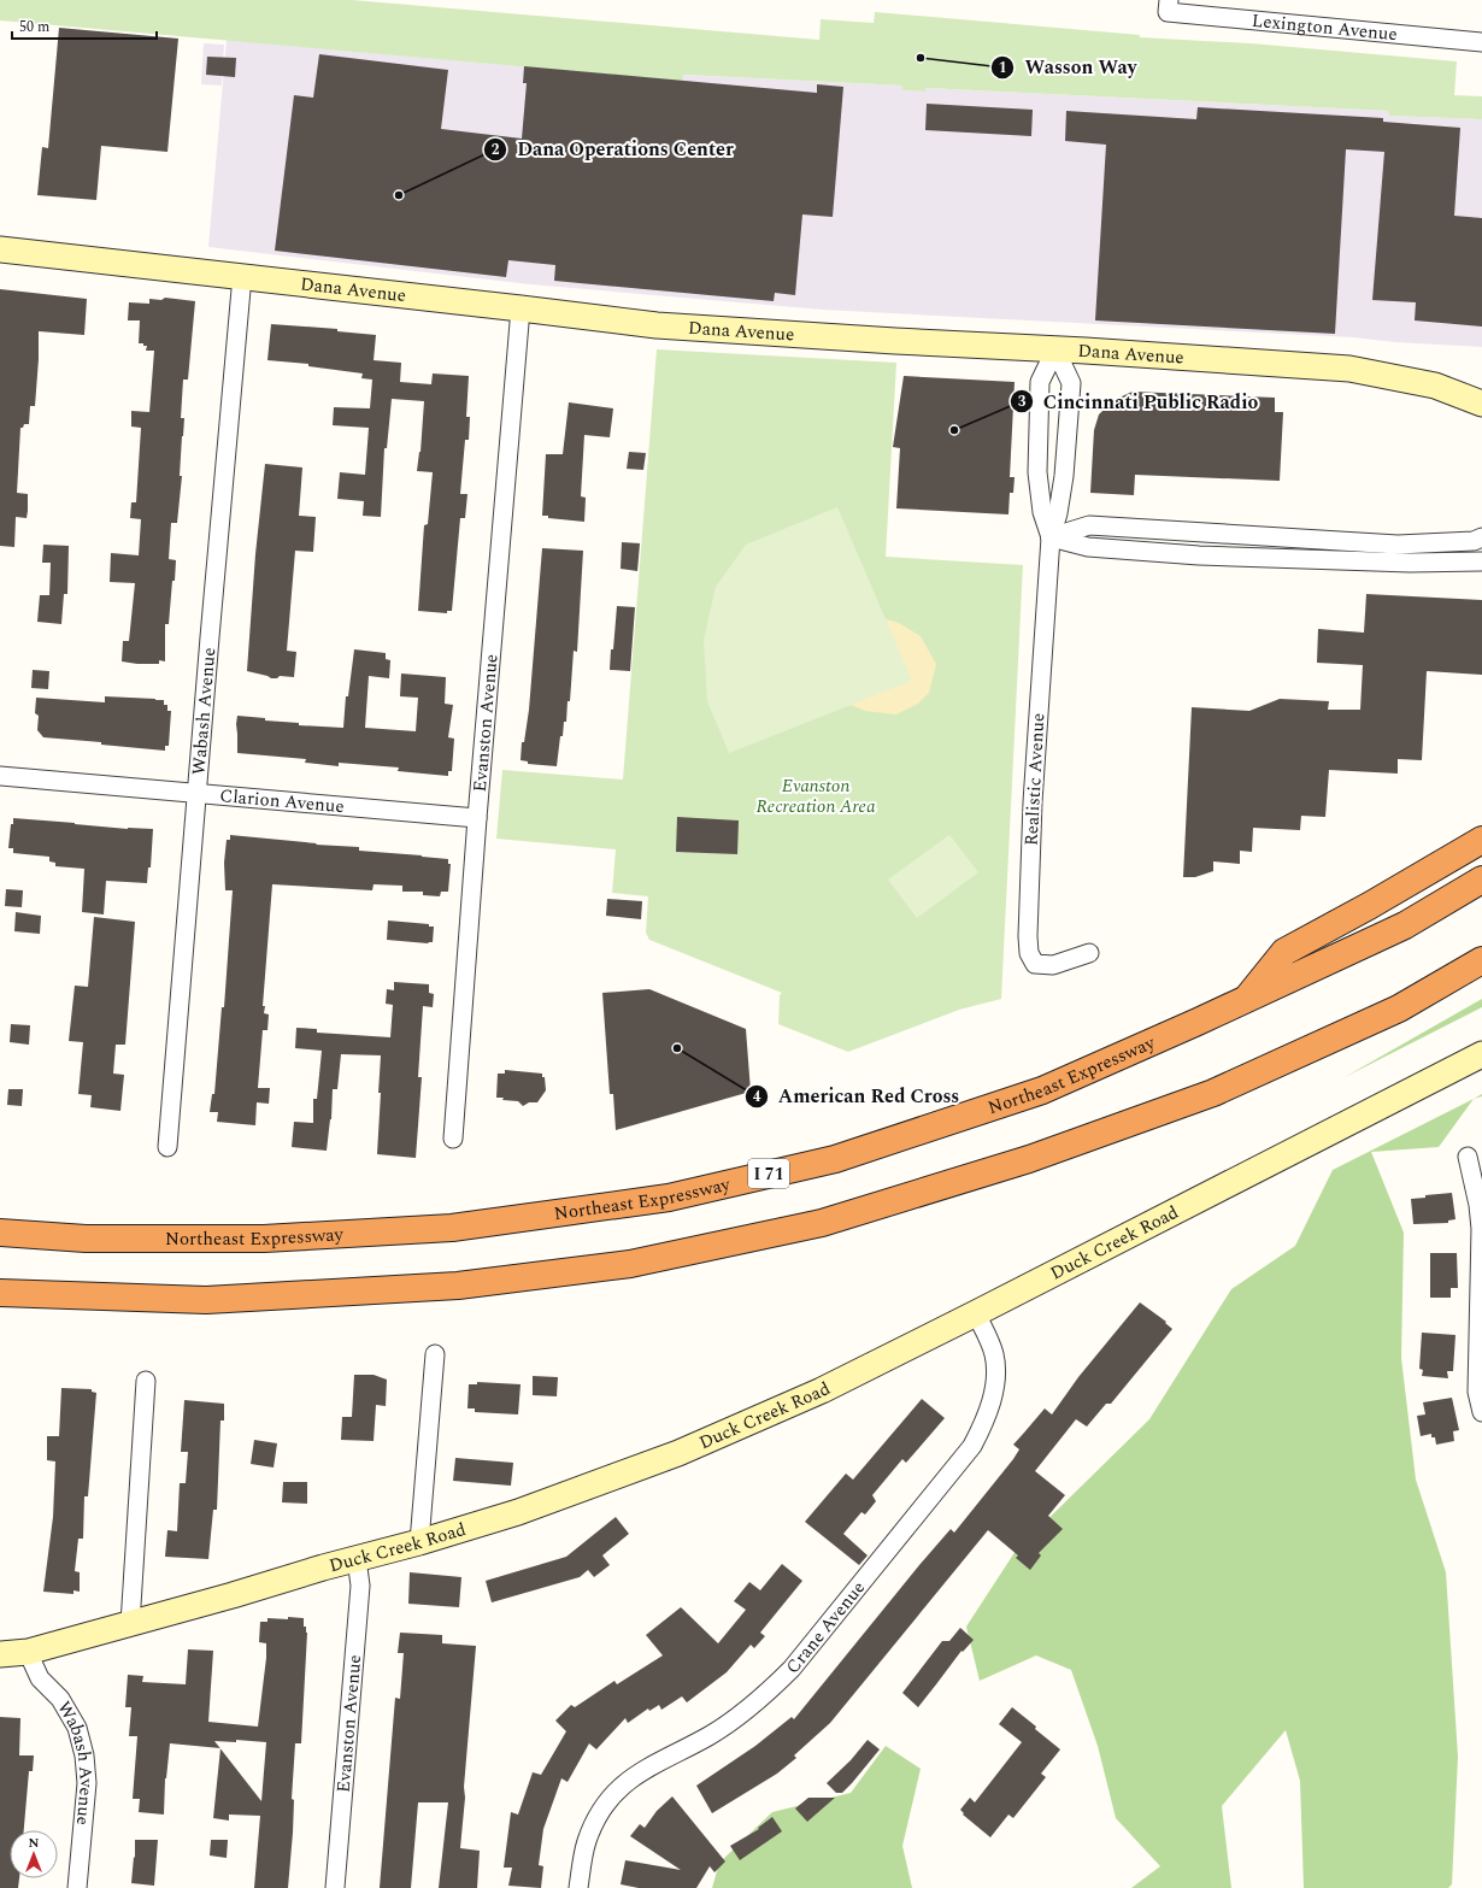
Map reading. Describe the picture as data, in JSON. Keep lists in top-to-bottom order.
{
  "streets": {
    "highway": ["Northeast Expressway", "I 71"],
    "street": [
      "Lexington Avenue",
      "Dana Avenue",
      "Wabash Avenue",
      "Evanston Avenue",
      "Realistic Avenue",
      "Clarion Avenue",
      "Duck Creek Road",
      "Crane Avenue"
    ]
  },
  "crossings": [
    ["Dana Avenue", "Wabash Avenue"],
    ["Dana Avenue", "Evanston Avenue"],
    ["Dana Avenue", "Realistic Avenue"],
    ["Wabash Avenue", "Clarion Avenue"],
    ["Wabash Avenue", "Duck Creek Road"],
    ["Evanston Avenue", "Clarion Avenue"],
    ["Evanston Avenue", "Duck Creek Road"],
    ["Duck Creek Road", "Crane Avenue"]
  ],
  "parks": ["Evanston Recreation Area"],
  "places": [
    "Wasson Way",
    "Dana Operations Center",
    "Cincinnati Public Radio",
    "American Red Cross"
  ],
  "scale_bar": "50 m",
  "north": "top"
}
